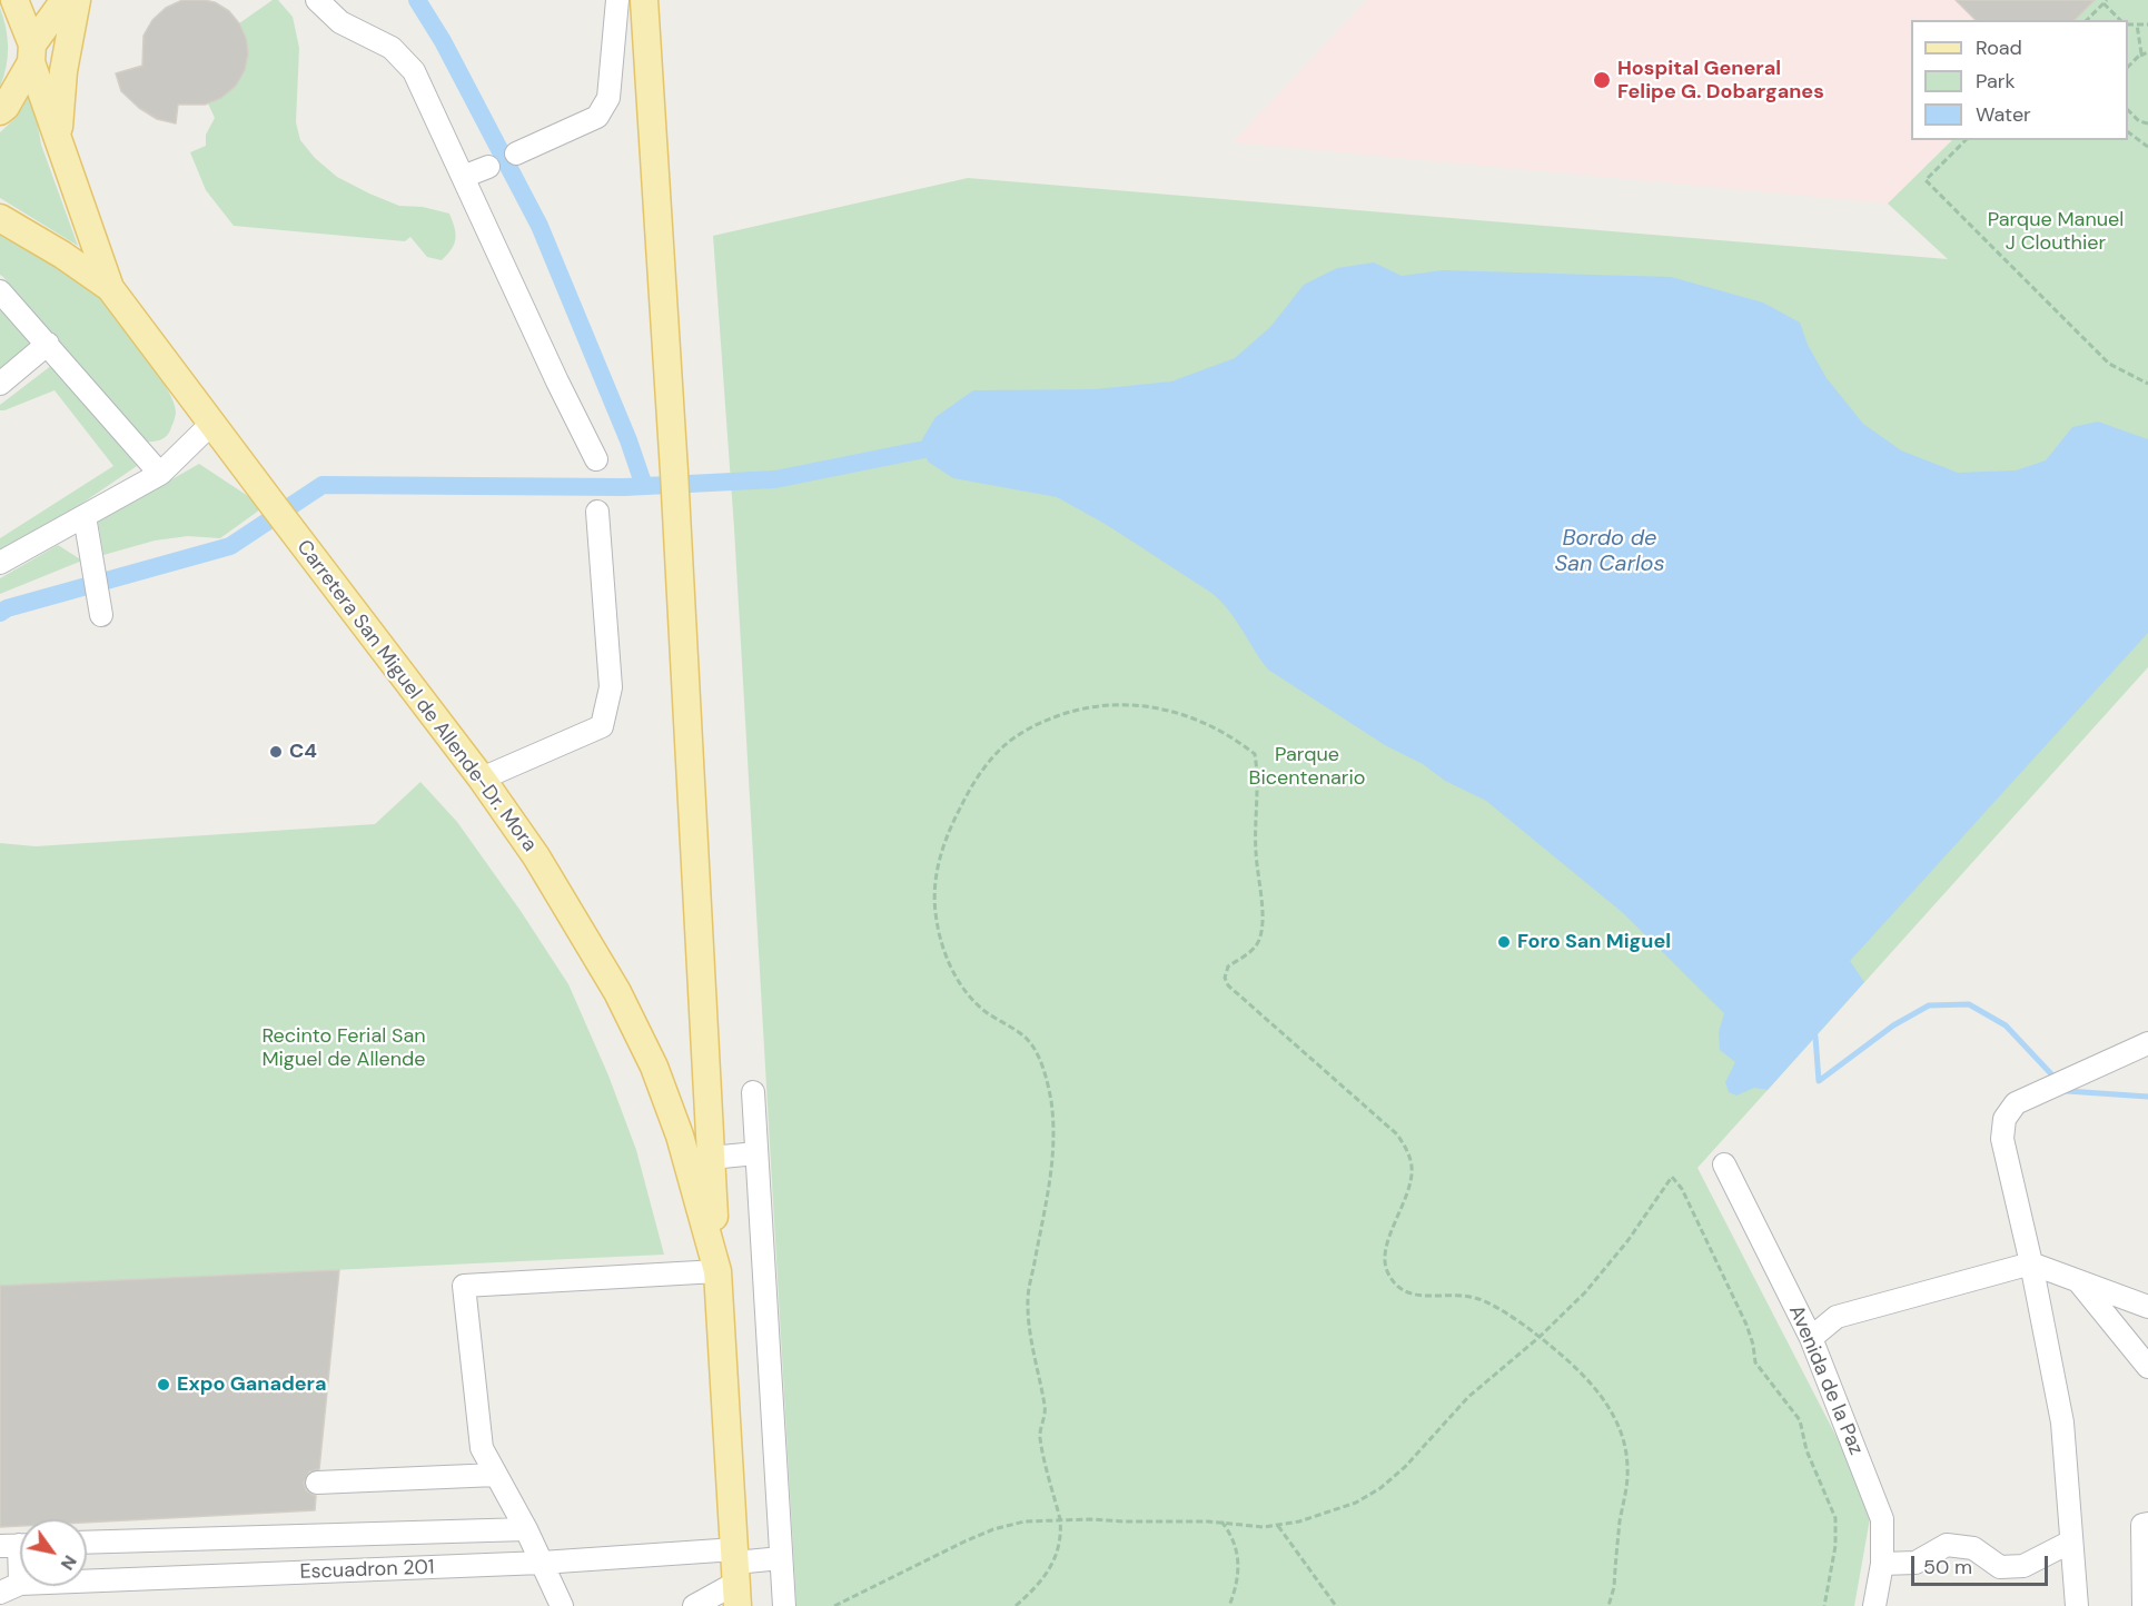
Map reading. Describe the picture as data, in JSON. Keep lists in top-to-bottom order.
{
  "streets": {
    "main road": ["Carretera San Miguel de Allende-Dr. Mora"],
    "street": ["Avenida de la Paz", "Escuadron 201"]
  },
  "crossings": [
    ["Carretera San Miguel de Allende-Dr. Mora", "Escuadron 201"]
  ],
  "water": ["Bordo de San Carlos"],
  "parks": ["Parque Manuel J Clouthier", "Parque Bicentenario", "Recinto Ferial San Miguel de Allende"],
  "places": [
    "Hospital General Felipe G. Dobarganes",
    "C4",
    "Foro San Miguel",
    "Expo Ganadera"
  ],
  "legend": ["Road", "Park", "Water"],
  "scale_bar": "50 m",
  "north": "bottom right"
}
